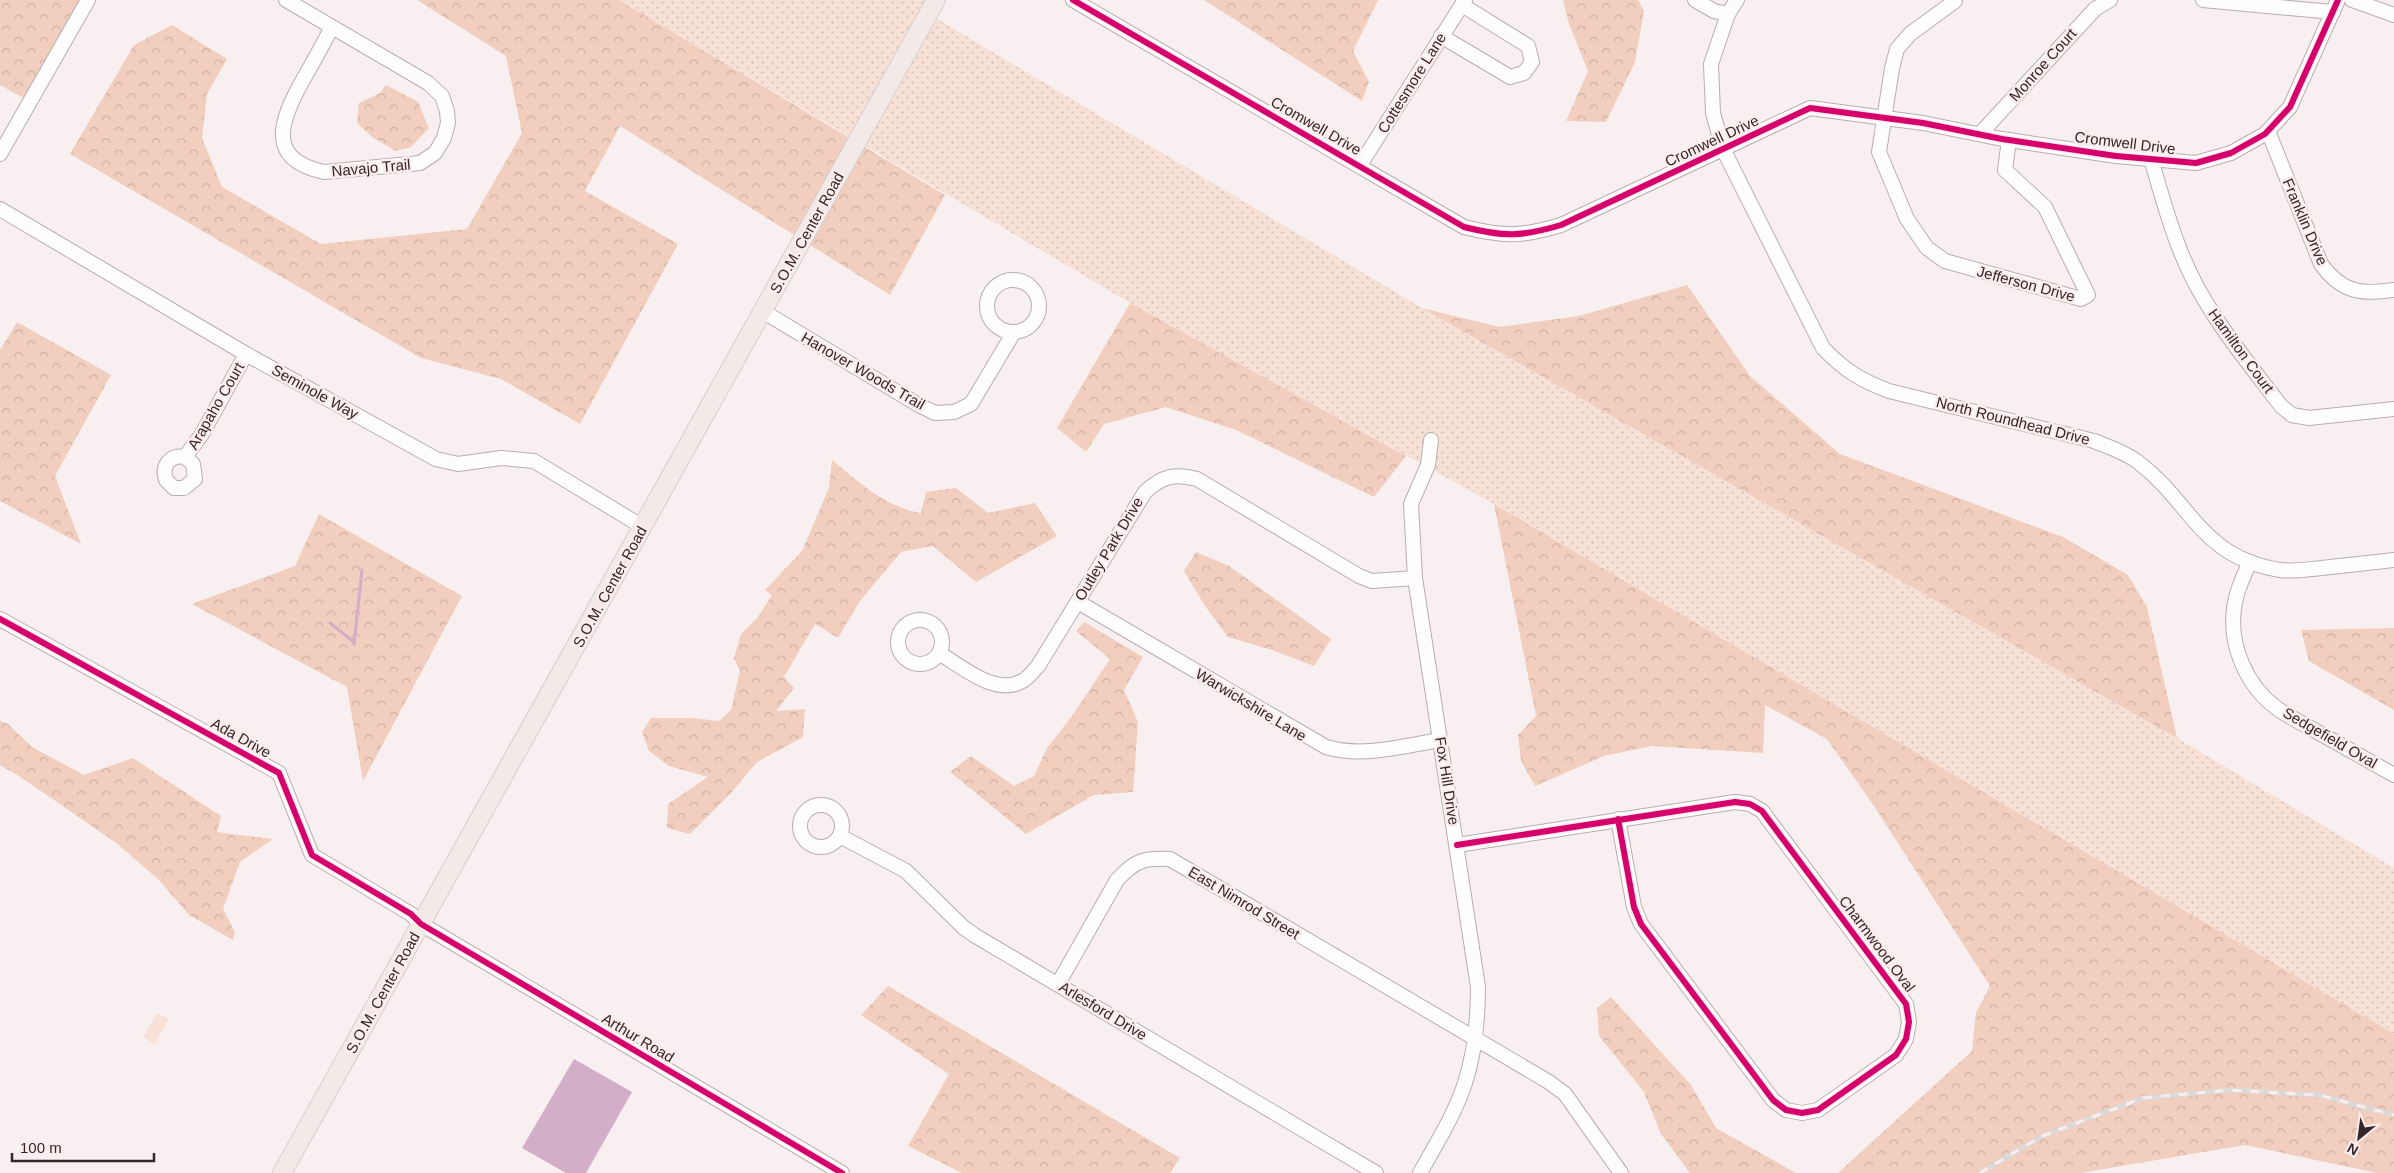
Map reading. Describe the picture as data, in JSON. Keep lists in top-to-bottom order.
{
  "streets": {
    "main road": ["S.O.M. Center Road"],
    "street": [
      "Monroe Court",
      "Cottesmore Lane",
      "Cromwell Drive",
      "Navajo Trail",
      "Franklin Drive",
      "Jefferson Drive",
      "Hamilton Court",
      "Hanover Woods Trail",
      "Seminole Way",
      "Arapaho Court",
      "North Roundhead Drive",
      "Outley Park Drive",
      "Warwickshire Lane",
      "Ada Drive",
      "Sedgefield Oval",
      "Fox Hill Drive",
      "East Nimrod Street",
      "Charmwood Oval",
      "Arlesford Drive",
      "Arthur Road"
    ]
  },
  "crossings": [
    ["Monroe Court", "Cromwell Drive"],
    ["Cottesmore Lane", "Cromwell Drive"],
    ["Cromwell Drive", "Franklin Drive"],
    ["Cromwell Drive", "Jefferson Drive"],
    ["Cromwell Drive", "Hamilton Court"],
    ["Cromwell Drive", "North Roundhead Drive"],
    ["S.O.M. Center Road", "Hanover Woods Trail"],
    ["S.O.M. Center Road", "Seminole Way"],
    ["S.O.M. Center Road", "Ada Drive"],
    ["S.O.M. Center Road", "Arthur Road"],
    ["Seminole Way", "Arapaho Court"],
    ["North Roundhead Drive", "Sedgefield Oval"],
    ["Outley Park Drive", "Warwickshire Lane"],
    ["Outley Park Drive", "Fox Hill Drive"],
    ["Warwickshire Lane", "Fox Hill Drive"],
    ["Ada Drive", "Arthur Road"],
    ["Fox Hill Drive", "East Nimrod Street"],
    ["Fox Hill Drive", "Charmwood Oval"],
    ["East Nimrod Street", "Arlesford Drive"]
  ],
  "scale_bar": "100 m",
  "north": "bottom left"
}
